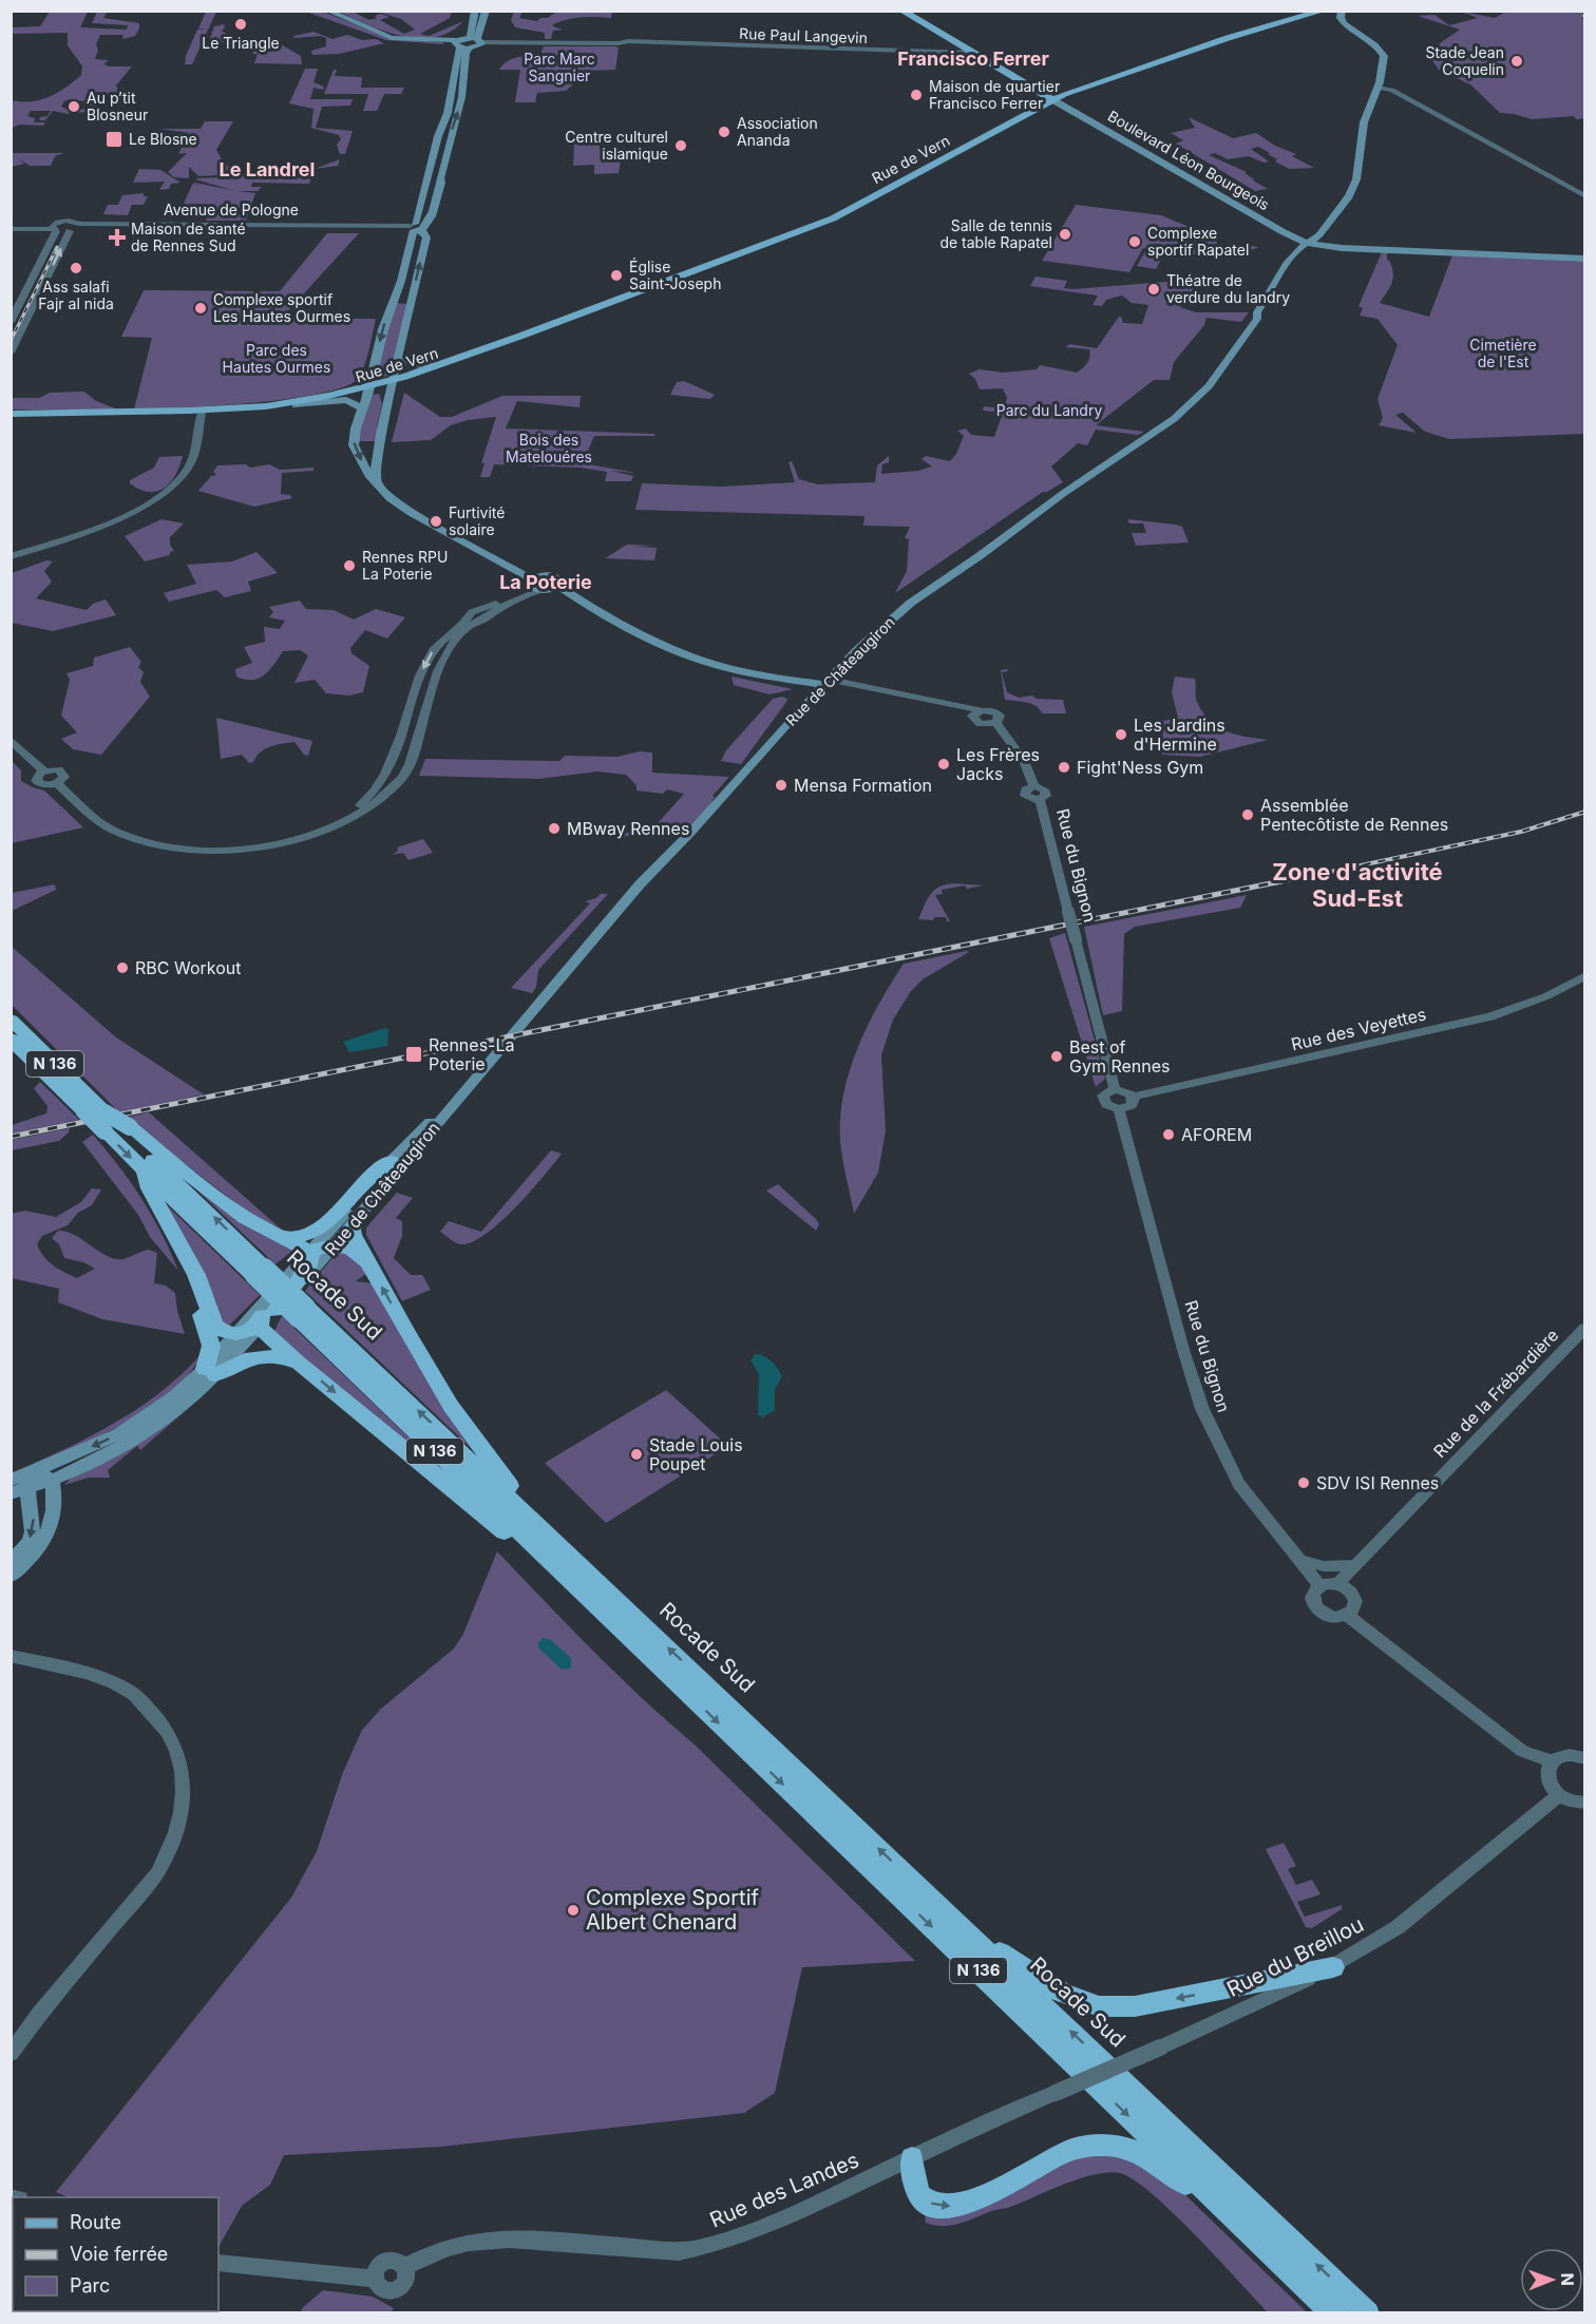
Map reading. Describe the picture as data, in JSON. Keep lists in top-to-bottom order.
{
  "streets": {
    "highway": ["N 136", "Rocade Sud"],
    "main road": ["Rue de Vern", "Boulevard Léon Bourgeois", "Rue de Châteaugiron"],
    "street": [
      "Rue Paul Langevin",
      "Avenue de Pologne",
      "Rue du Bignon",
      "Rue des Veyettes",
      "Rue de la Frébardière",
      "Rue du Breillou",
      "Rue des Landes"
    ]
  },
  "crossings": [
    ["Rue de Vern", "Boulevard Léon Bourgeois"],
    ["Boulevard Léon Bourgeois", "Rue de Châteaugiron"],
    ["Rue du Bignon", "Rue des Veyettes"],
    ["Rue du Bignon", "Rue de la Frébardière"],
    ["Rue du Breillou", "Rue des Landes"]
  ],
  "districts": [
    "Francisco Ferrer",
    "Le Landrel",
    "La Poterie",
    "Zone d'activité Sud-Est"
  ],
  "parks": [
    "Parc Marc Sangnier",
    "Cimetière de l'Est",
    "Parc des Hautes Ourmes",
    "Parc du Landry",
    "Bois des Matelouéres"
  ],
  "places": {
    "other": [
      "Le Triangle",
      "Stade Jean Coquelin",
      "Maison de quartier Francisco Ferrer",
      "Au p’tit Blosneur",
      "Association Ananda",
      "Centre culturel islamique",
      "Salle de tennis de table Rapatel",
      "Complexe sportif Rapatel",
      "Ass salafi Fajr al nida",
      "Église Saint-Joseph",
      "Théatre de verdure du landry",
      "Complexe sportif Les Hautes Ourmes",
      "Furtivité solaire",
      "Rennes RPU La Poterie",
      "Les Jardins d'Hermine",
      "Les Frères Jacks",
      "Fight'Ness Gym",
      "Mensa Formation",
      "Assemblée Pentecôtiste de Rennes",
      "MBway Rennes",
      "RBC Workout",
      "Best of Gym Rennes",
      "AFOREM",
      "Stade Louis Poupet",
      "SDV ISI Rennes",
      "Complexe Sportif Albert Chenard"
    ],
    "transit": ["Le Blosne", "Rennes-La Poterie"],
    "health": ["Maison de santé de Rennes Sud"]
  },
  "legend": ["Route", "Voie ferrée", "Parc"],
  "north": "right"
}
